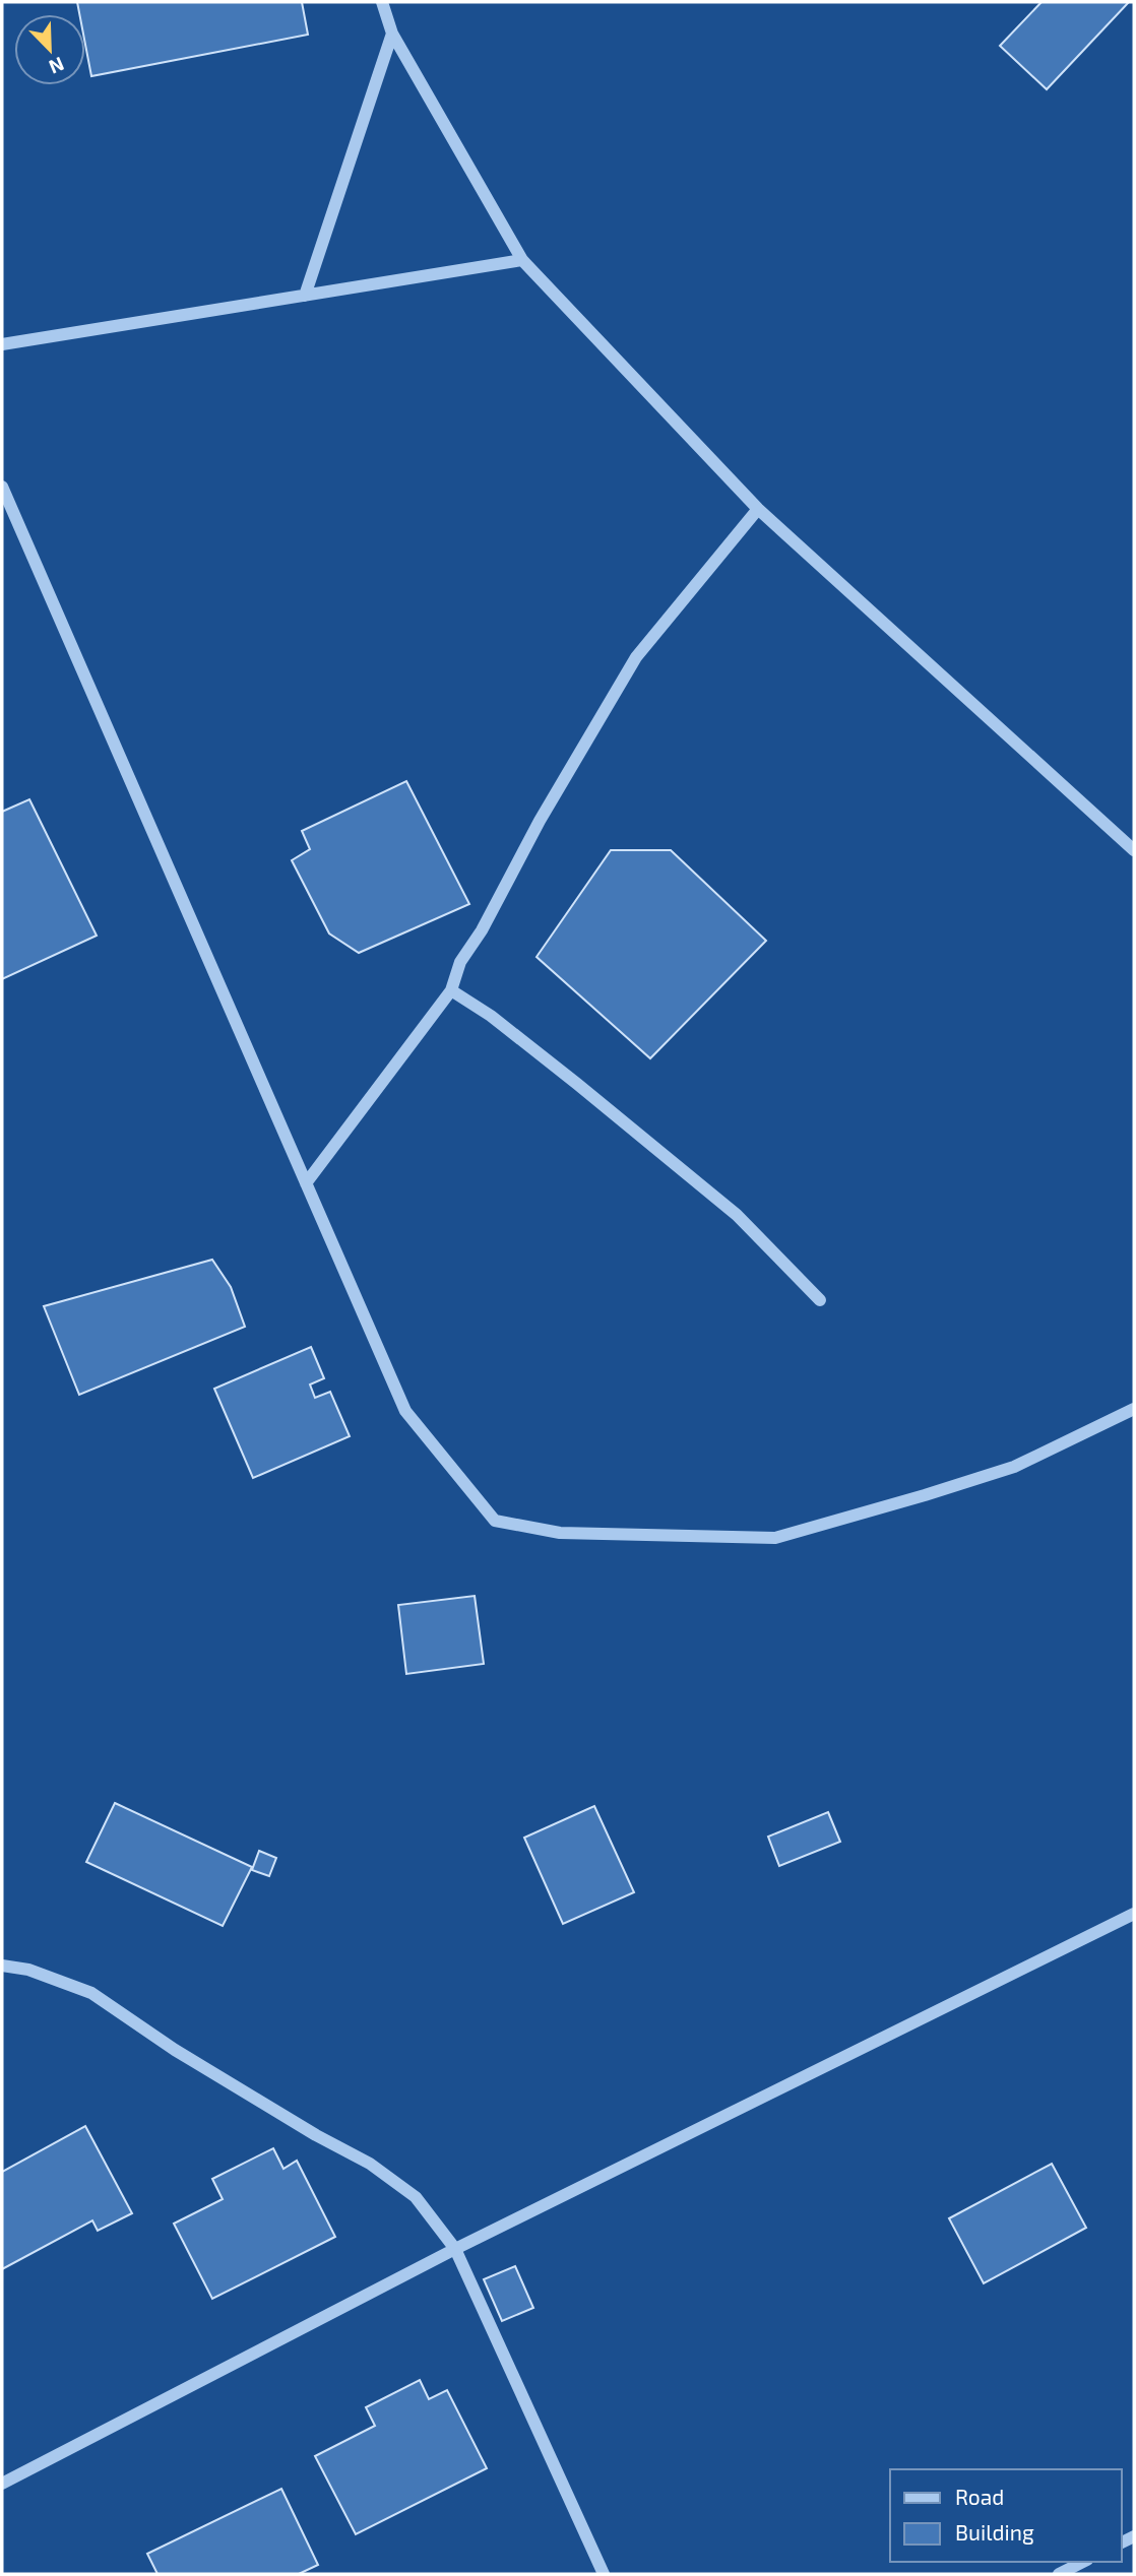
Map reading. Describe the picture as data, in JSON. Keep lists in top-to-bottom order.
{
  "legend": ["Road", "Building"],
  "north": "bottom right"
}
